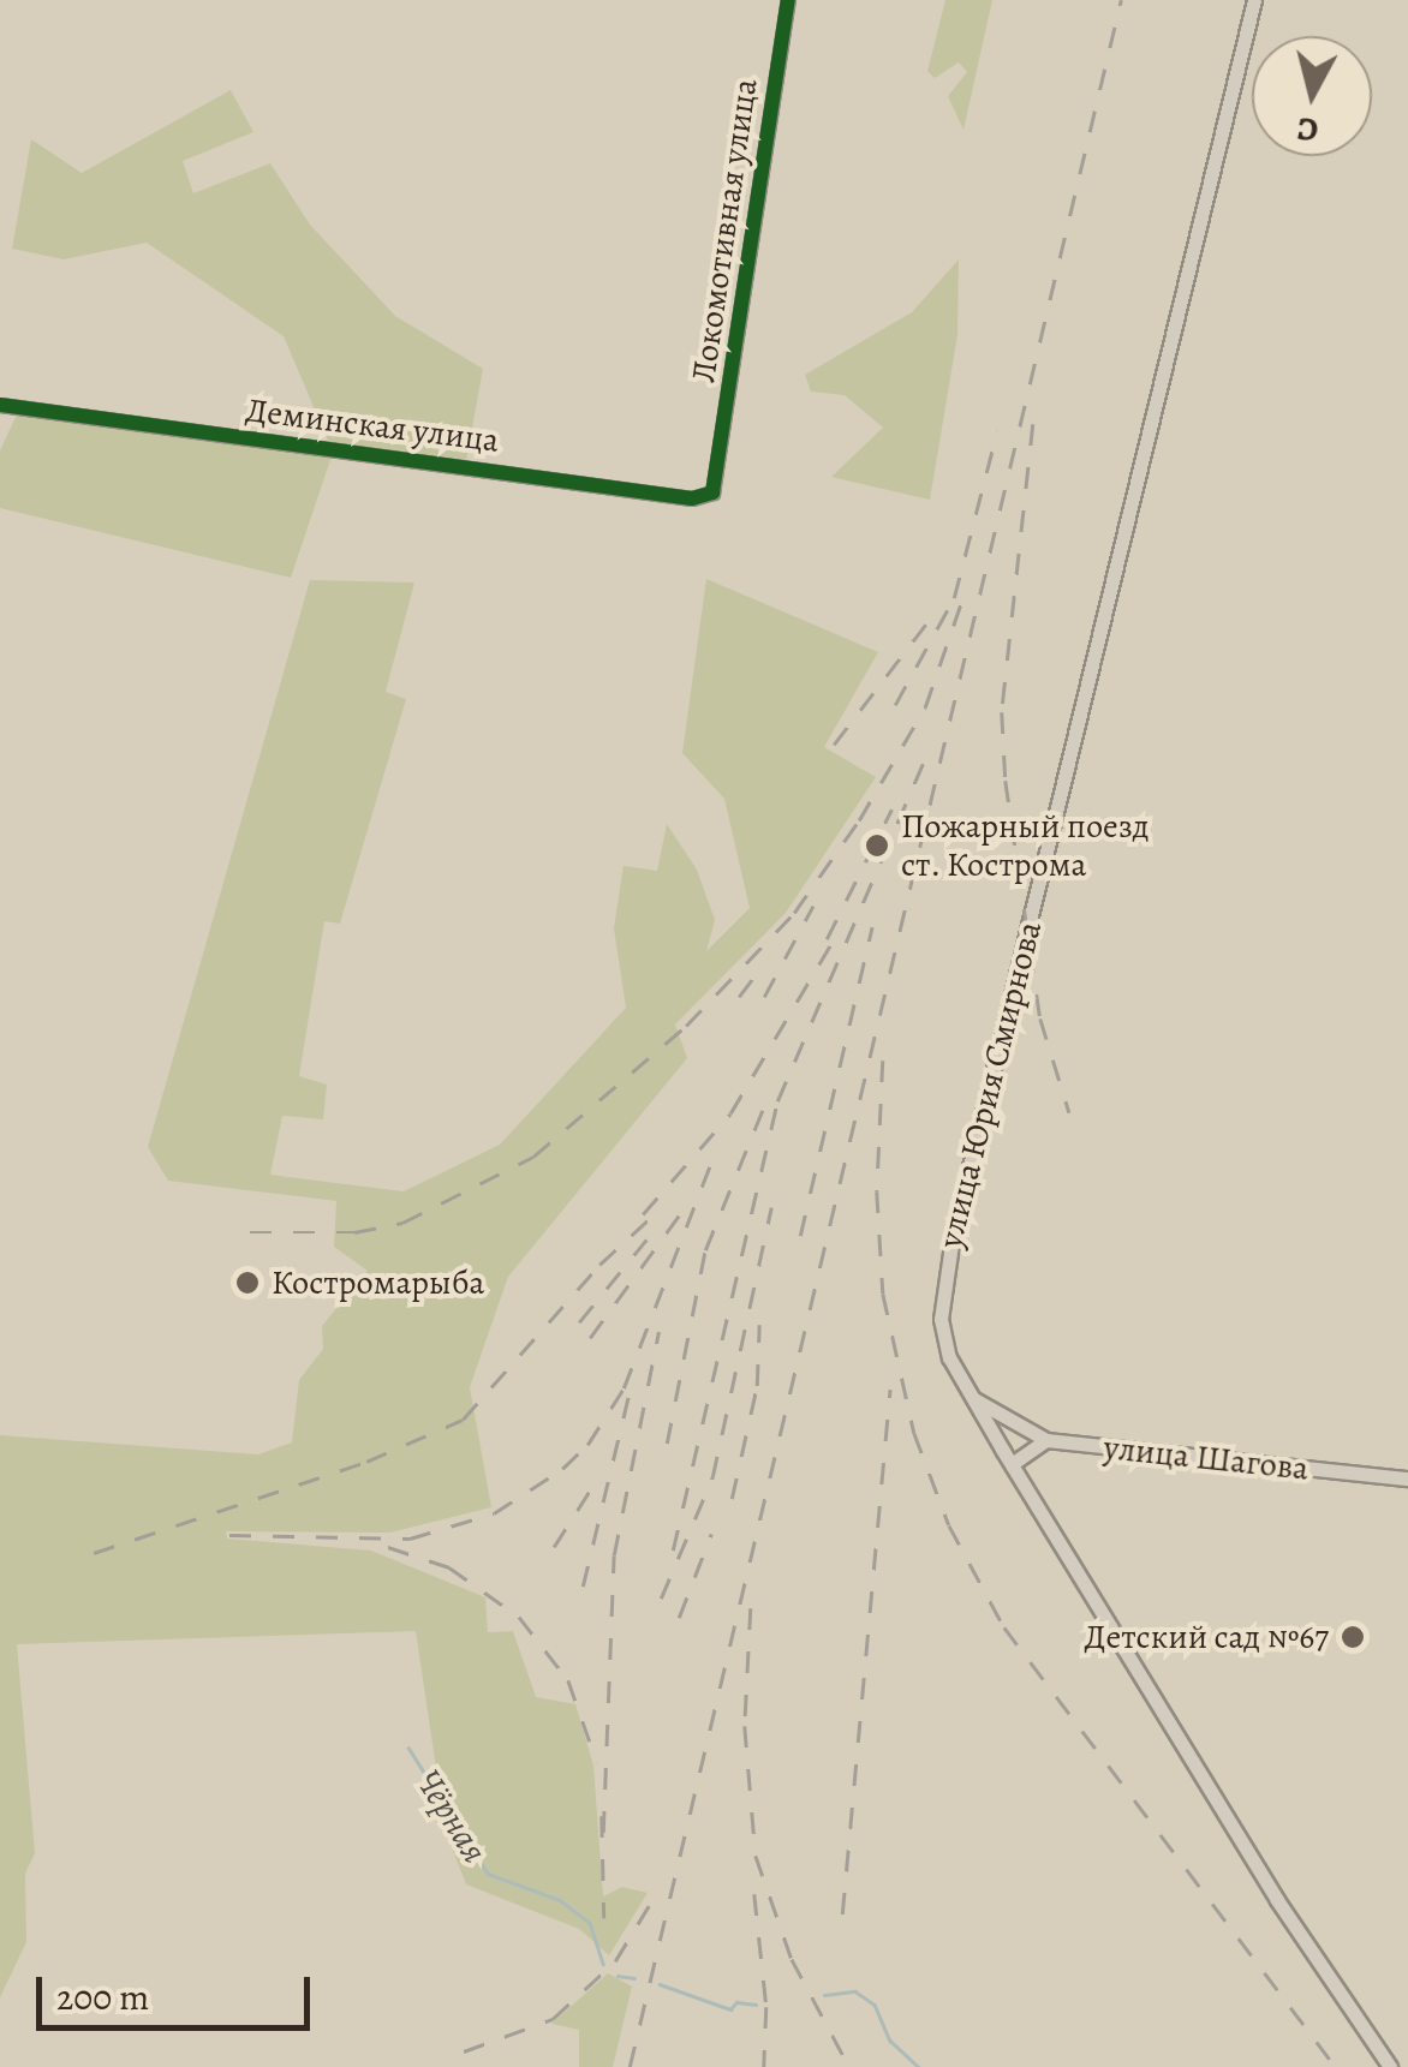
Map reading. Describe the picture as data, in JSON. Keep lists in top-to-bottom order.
{
  "streets": {
    "main road": ["улица Юрия Смирнова", "улица Шагова"],
    "street": ["Локомотивная улица", "Деминская улица"]
  },
  "crossings": [
    ["Локомотивная улица", "Деминская улица"]
  ],
  "water": ["Чёрная"],
  "places": ["Пожарный поезд ст. Кострома", "Костромарыба", "Детский сад №67"],
  "scale_bar": "200 m",
  "north": "bottom"
}
